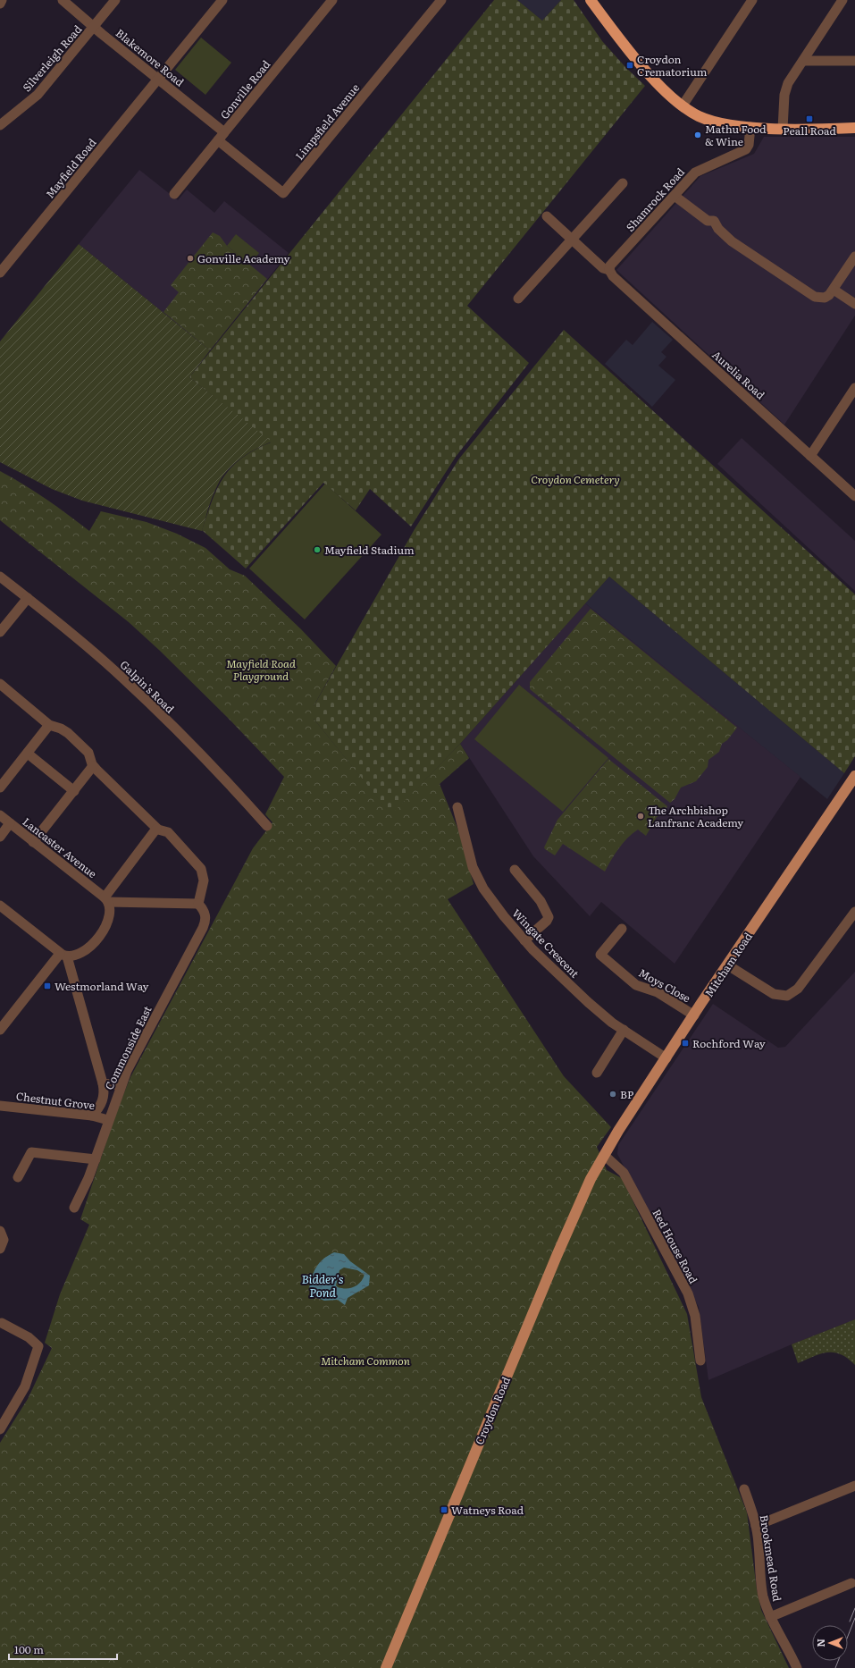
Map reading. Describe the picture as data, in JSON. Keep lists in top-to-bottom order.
{
  "streets": {
    "main road": ["Mitcham Road", "Croydon Road"],
    "street": [
      "Blakemore Road",
      "Silverleigh Road",
      "Gonville Road",
      "Limpsfield Avenue",
      "Mayfield Road",
      "Shamrock Road",
      "Aurelia Road",
      "Galpin's Road",
      "Lancaster Avenue",
      "Wingate Crescent",
      "Moys Close",
      "Commonside East",
      "Chestnut Grove",
      "Red House Road",
      "Brookmead Road"
    ]
  },
  "crossings": [
    ["Blakemore Road", "Silverleigh Road"],
    ["Blakemore Road", "Gonville Road"],
    ["Blakemore Road", "Mayfield Road"],
    ["Gonville Road", "Limpsfield Avenue"],
    ["Shamrock Road", "Aurelia Road"],
    ["Wingate Crescent", "Mitcham Road"],
    ["Mitcham Road", "Moys Close"],
    ["Mitcham Road", "Red House Road"],
    ["Mitcham Road", "Croydon Road"],
    ["Commonside East", "Chestnut Grove"],
    ["Red House Road", "Croydon Road"]
  ],
  "water": ["Bidder's Pond"],
  "parks": ["Croydon Cemetery", "Mayfield Road Playground", "Mitcham Common"],
  "places": {
    "transit": [
      "Croydon Crematorium",
      "Peall Road",
      "Westmorland Way",
      "Rochford Way",
      "Watneys Road"
    ],
    "other": [
      "Mathu Food & Wine",
      "Gonville Academy",
      "Mayfield Stadium",
      "The Archbishop Lanfranc Academy",
      "BP"
    ]
  },
  "scale_bar": "100 m",
  "north": "left"
}
